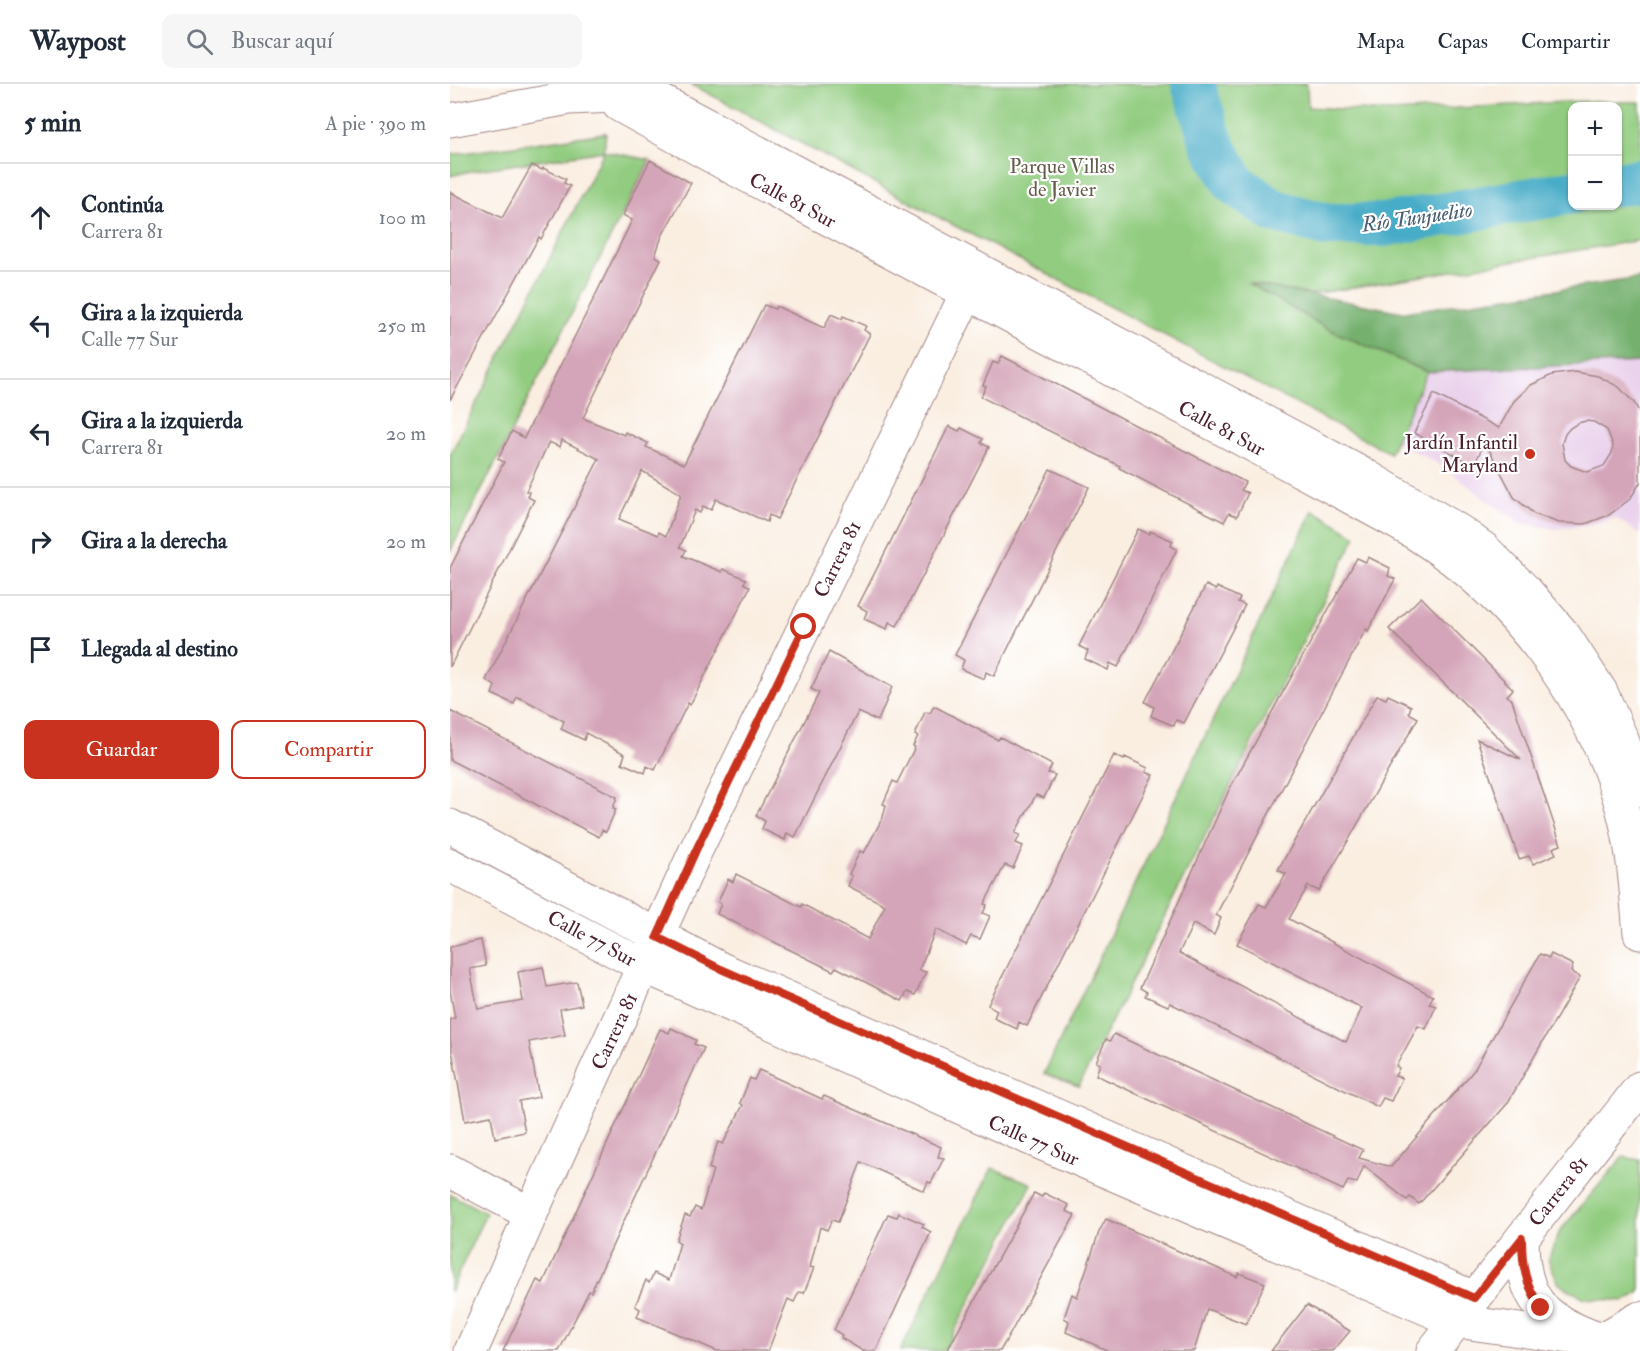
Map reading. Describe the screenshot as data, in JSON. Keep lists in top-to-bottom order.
{
  "streets": {
    "street": ["Calle 81 Sur", "Carrera 81", "Calle 77 Sur"]
  },
  "crossings": [
    ["Calle 81 Sur", "Carrera 81"],
    ["Carrera 81", "Calle 77 Sur"]
  ],
  "water": ["Río Tunjuelito"],
  "parks": ["Parque Villas de Javier"],
  "places": ["Jardín Infantil Maryland"],
  "page": {
    "header": "Waypost",
    "search": "Buscar aquí",
    "nav": ["Mapa", "Capas", "Compartir"],
    "heading": ["5 min", "A pie · 390 m"],
    "map_buttons": ["+", "−"],
    "list": [
      ["Continúa", "Carrera 81", "100 m"],
      ["Gira a la izquierda", "Calle 77 Sur", "250 m"],
      ["Gira a la izquierda", "Carrera 81", "20 m"],
      ["Gira a la derecha", "20 m"],
      "Llegada al destino"
    ],
    "buttons": ["Guardar", "Compartir"]
  }
}
